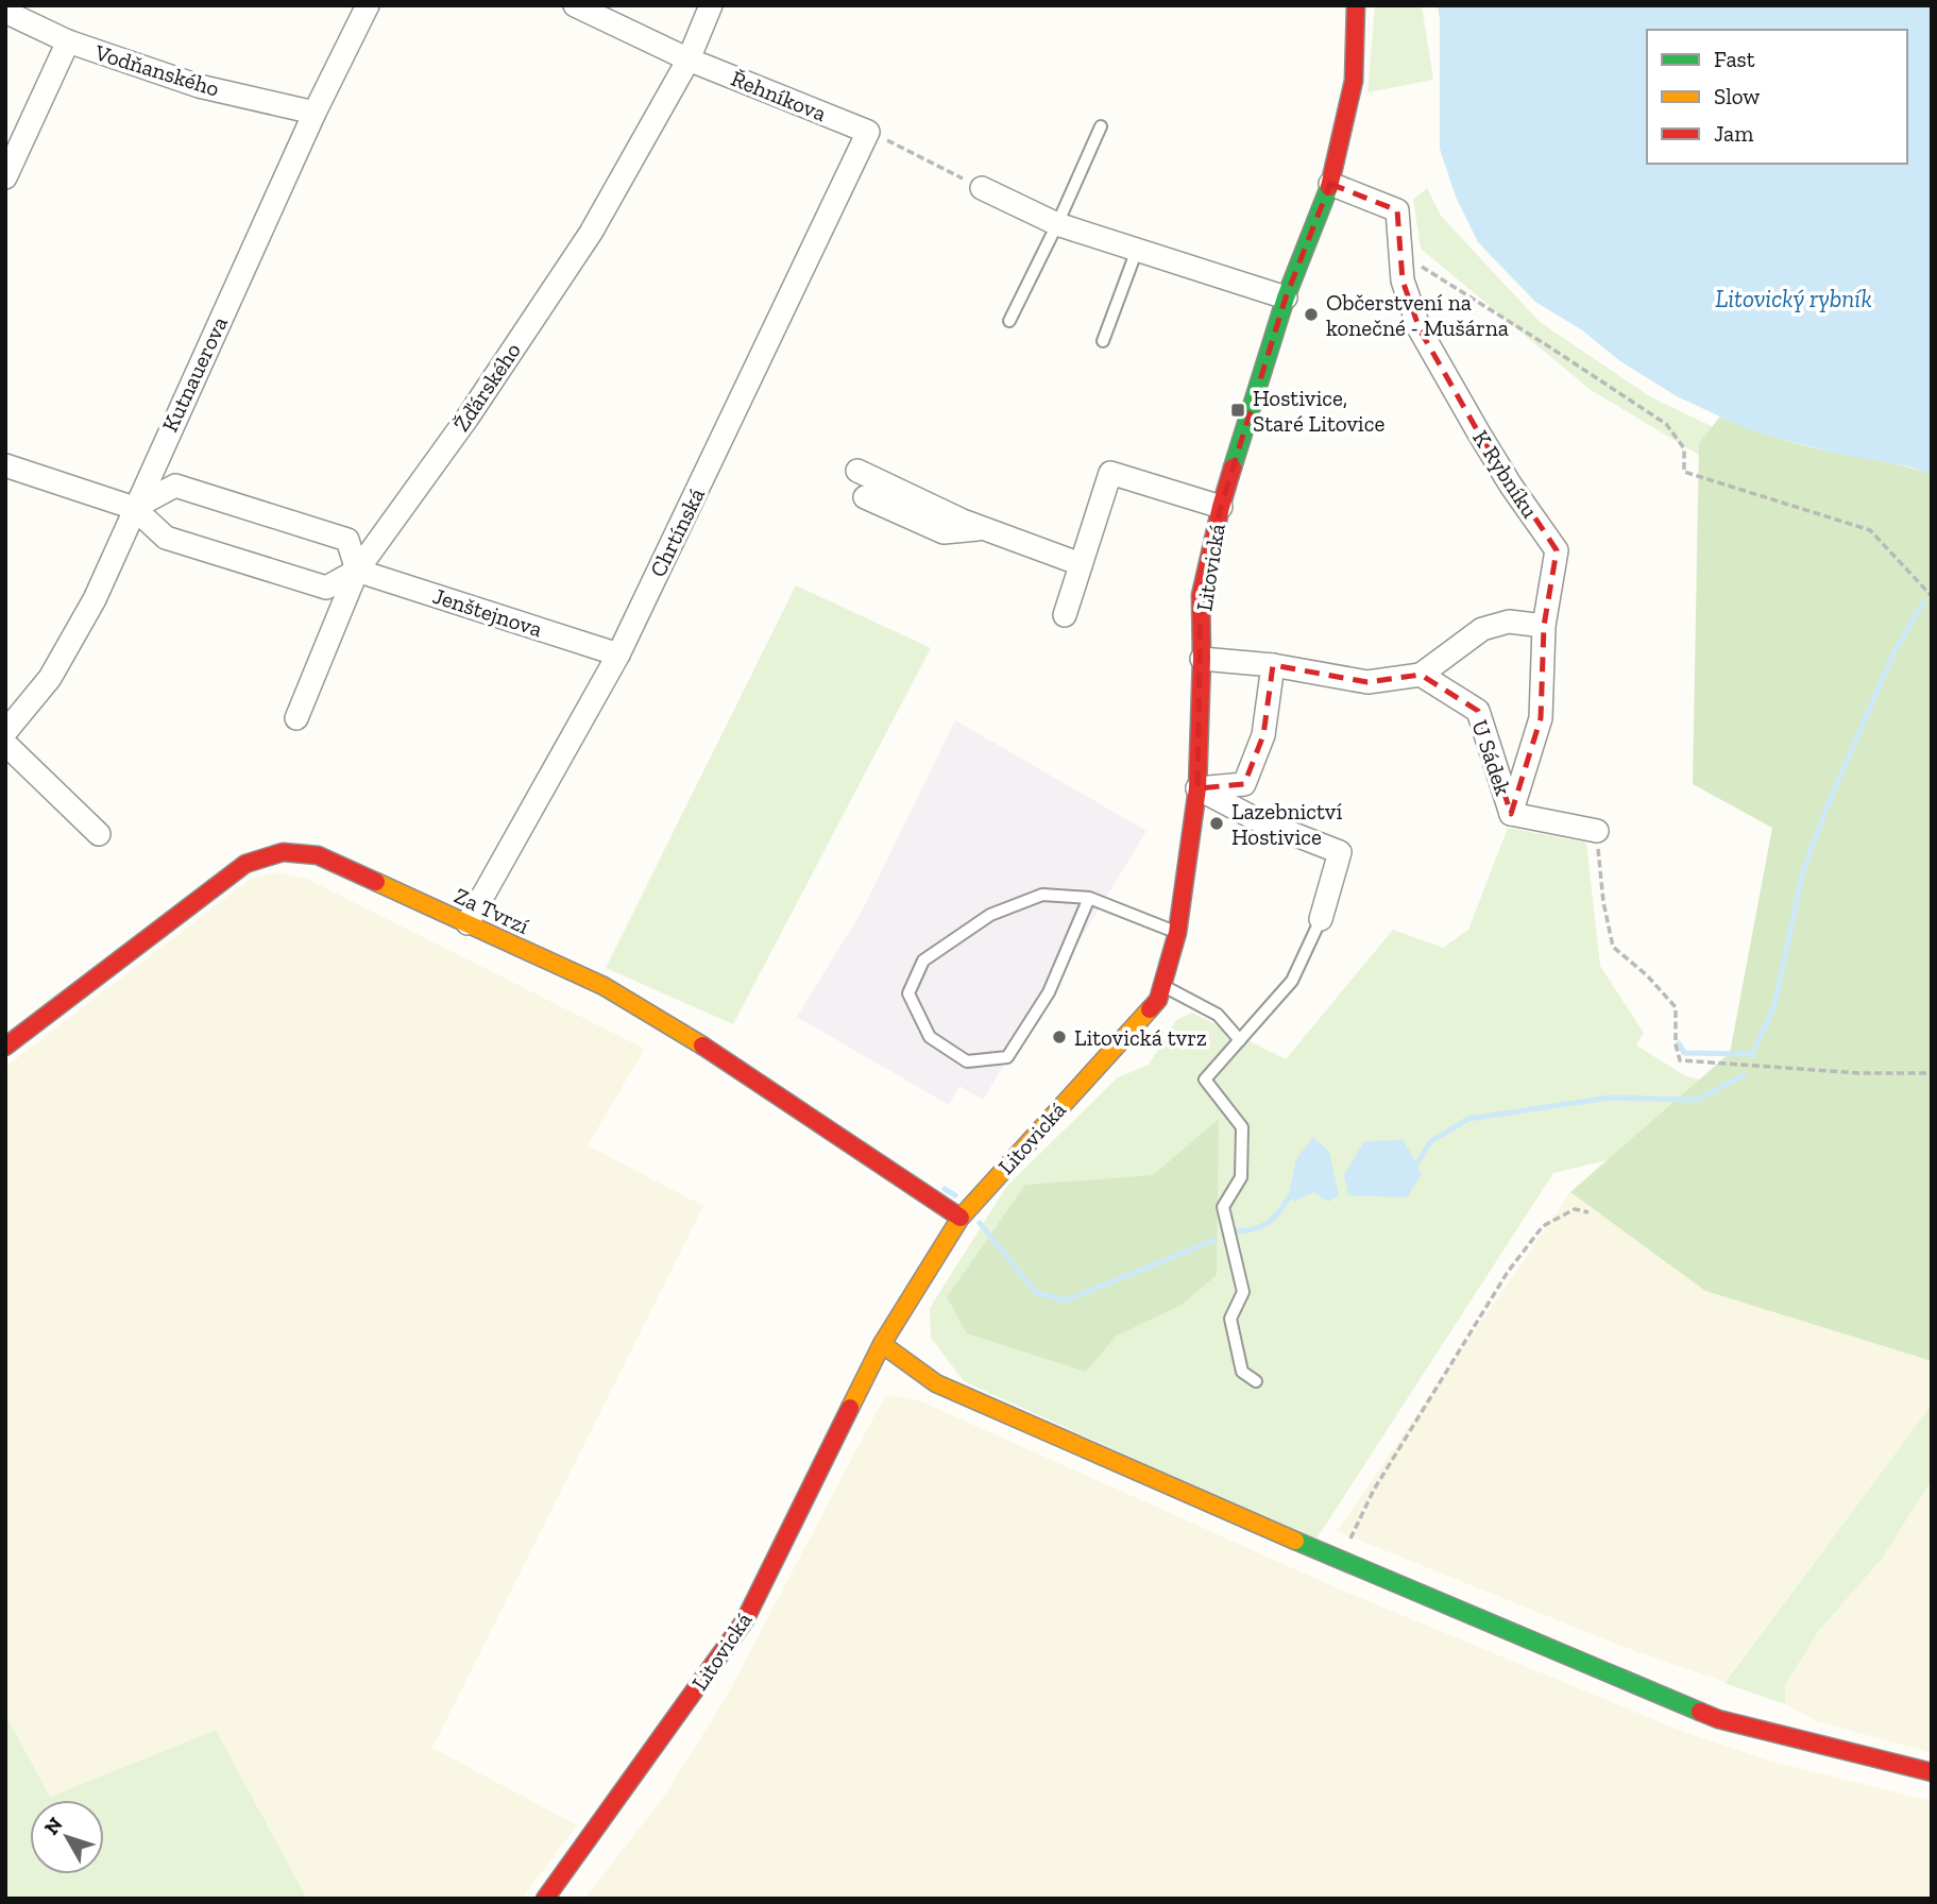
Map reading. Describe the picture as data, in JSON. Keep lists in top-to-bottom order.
{
  "streets": {
    "street": [
      "Vodňanského",
      "Řehníkova",
      "Kutnauerova",
      "Žďárského",
      "K Rybníku",
      "Chrtínská",
      "Litovická",
      "Jenštejnova",
      "U Sádek",
      "Za Tvrzí"
    ]
  },
  "crossings": [
    ["Vodňanského", "Kutnauerova"],
    ["Řehníkova", "Žďárského"],
    ["Řehníkova", "Chrtínská"],
    ["Žďárského", "Jenštejnova"],
    ["K Rybníku", "Litovická"],
    ["K Rybníku", "U Sádek"],
    ["Chrtínská", "Jenštejnova"],
    ["Chrtínská", "Za Tvrzí"],
    ["Litovická", "Za Tvrzí"]
  ],
  "water": ["Litovický rybník"],
  "places": {
    "other": ["Občerstvení na konečné - Mušárna", "Lazebnictví Hostivice", "Litovická tvrz"],
    "transit": ["Hostivice, Staré Litovice"]
  },
  "legend": ["Fast", "Slow", "Jam"],
  "north": "top left"
}
